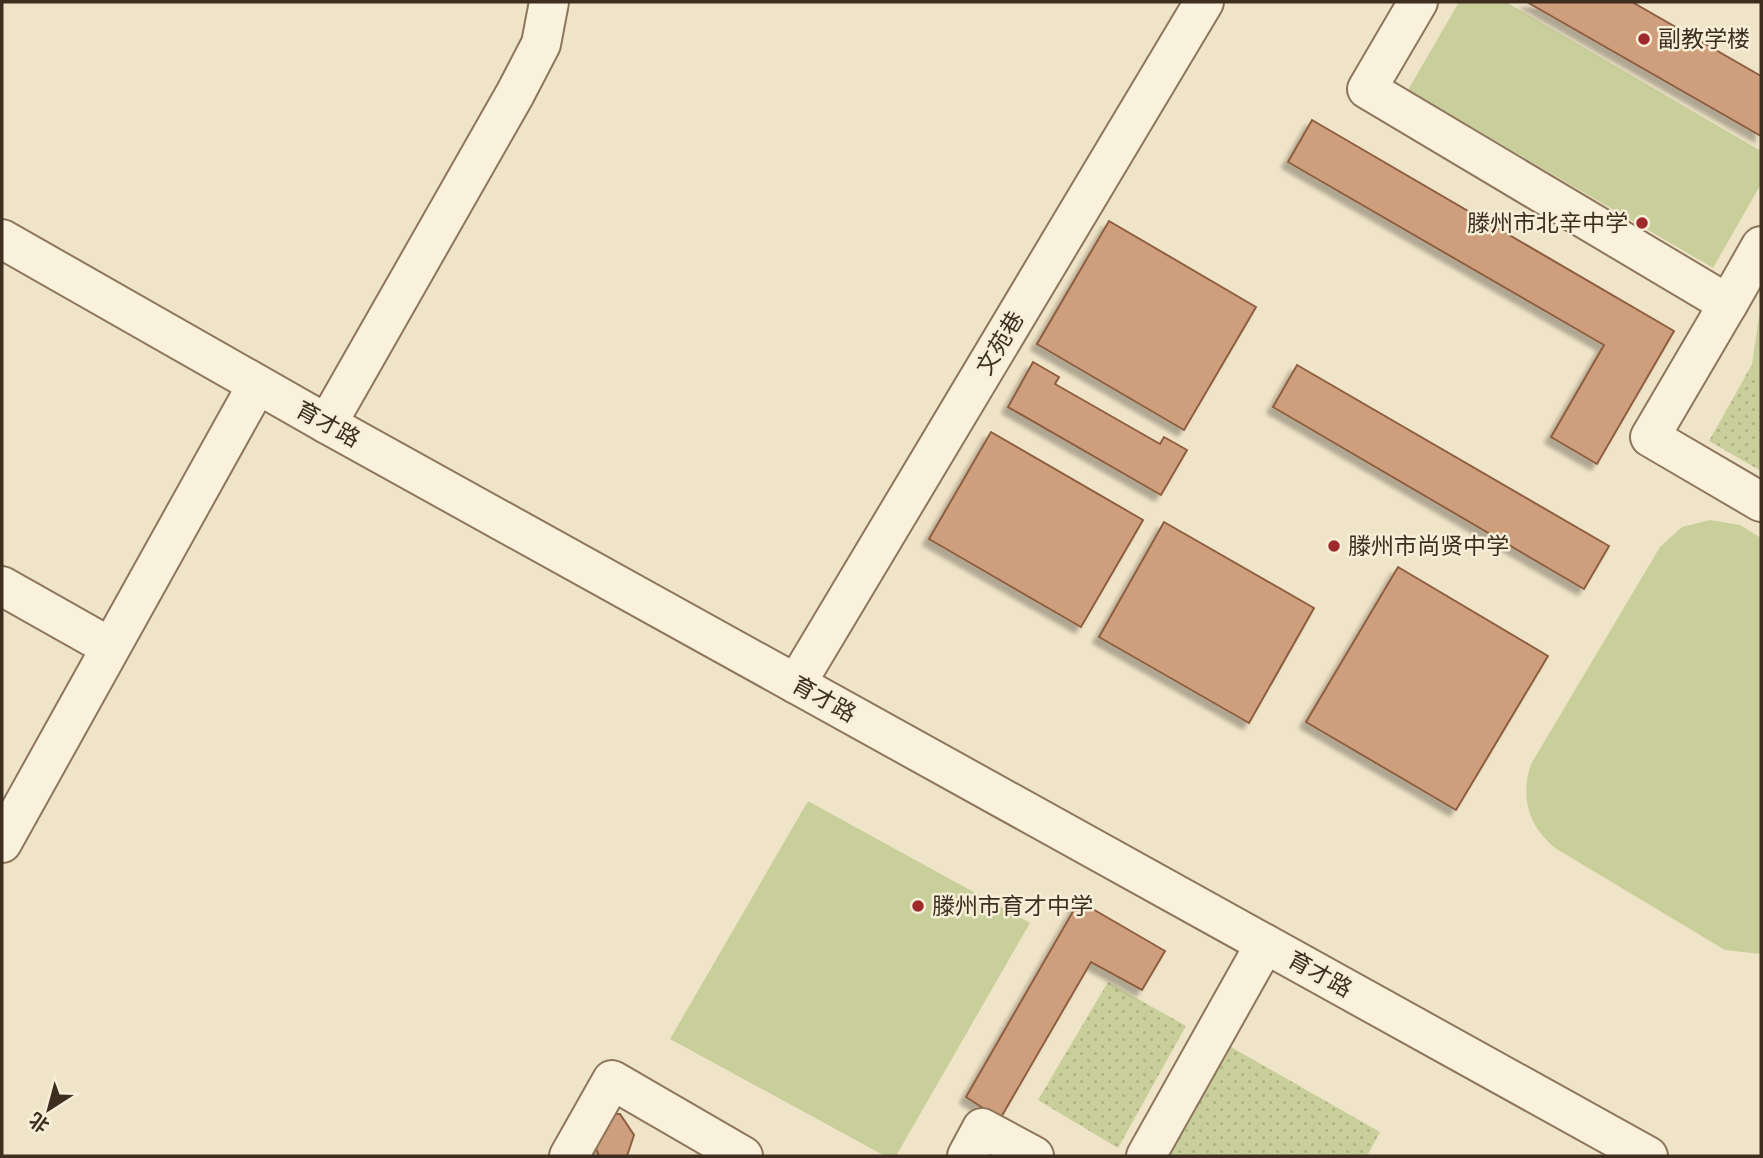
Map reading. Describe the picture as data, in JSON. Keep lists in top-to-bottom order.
{
  "streets": {
    "street": ["文苑巷", "育才路"]
  },
  "crossings": [
    ["文苑巷", "育才路"]
  ],
  "places": [
    "副教学楼",
    "滕州市北辛中学",
    "滕州市尚贤中学",
    "滕州市育才中学"
  ],
  "north": "bottom left"
}
